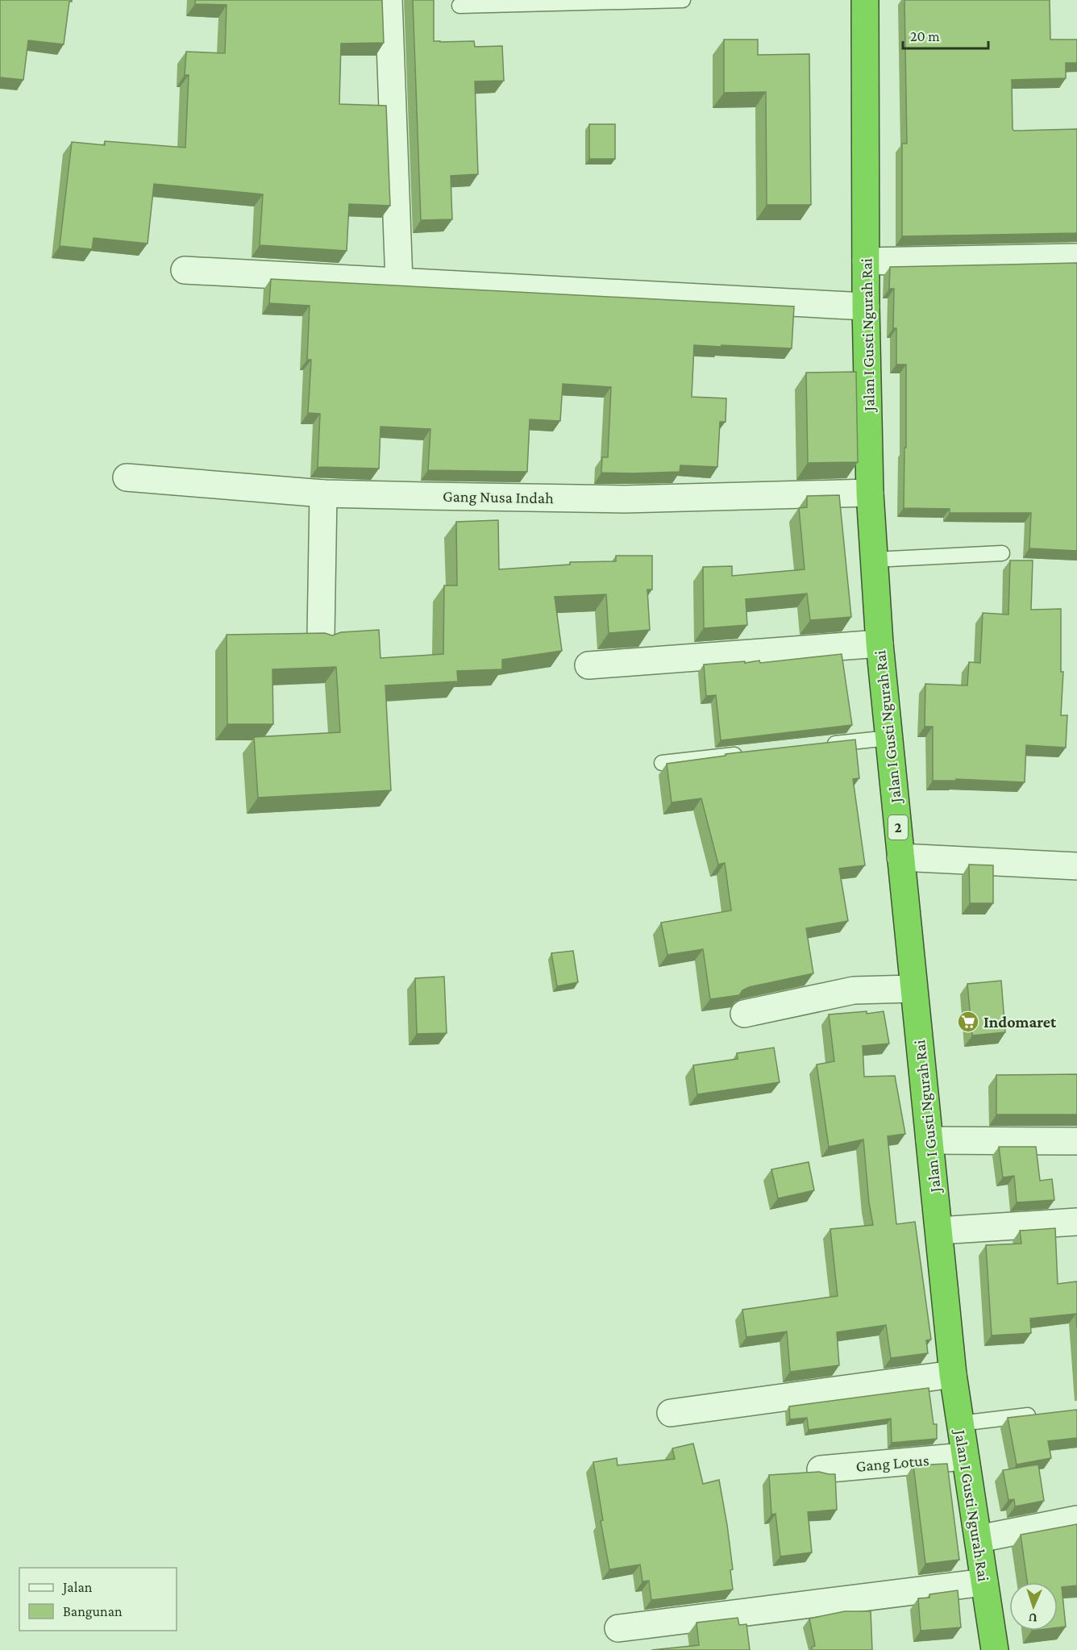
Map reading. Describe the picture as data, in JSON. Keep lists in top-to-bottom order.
{
  "streets": {
    "highway": ["Jalan I Gusti Ngurah Rai", "2"],
    "street": ["Gang Nusa Indah", "Gang Lotus"]
  },
  "crossings": [
    ["Jalan I Gusti Ngurah Rai", "Gang Nusa Indah"],
    ["Jalan I Gusti Ngurah Rai", "Gang Lotus"]
  ],
  "places": {
    "supermarket": ["Indomaret"]
  },
  "legend": ["Jalan", "Bangunan"],
  "scale_bar": "20 m",
  "north": "bottom"
}
